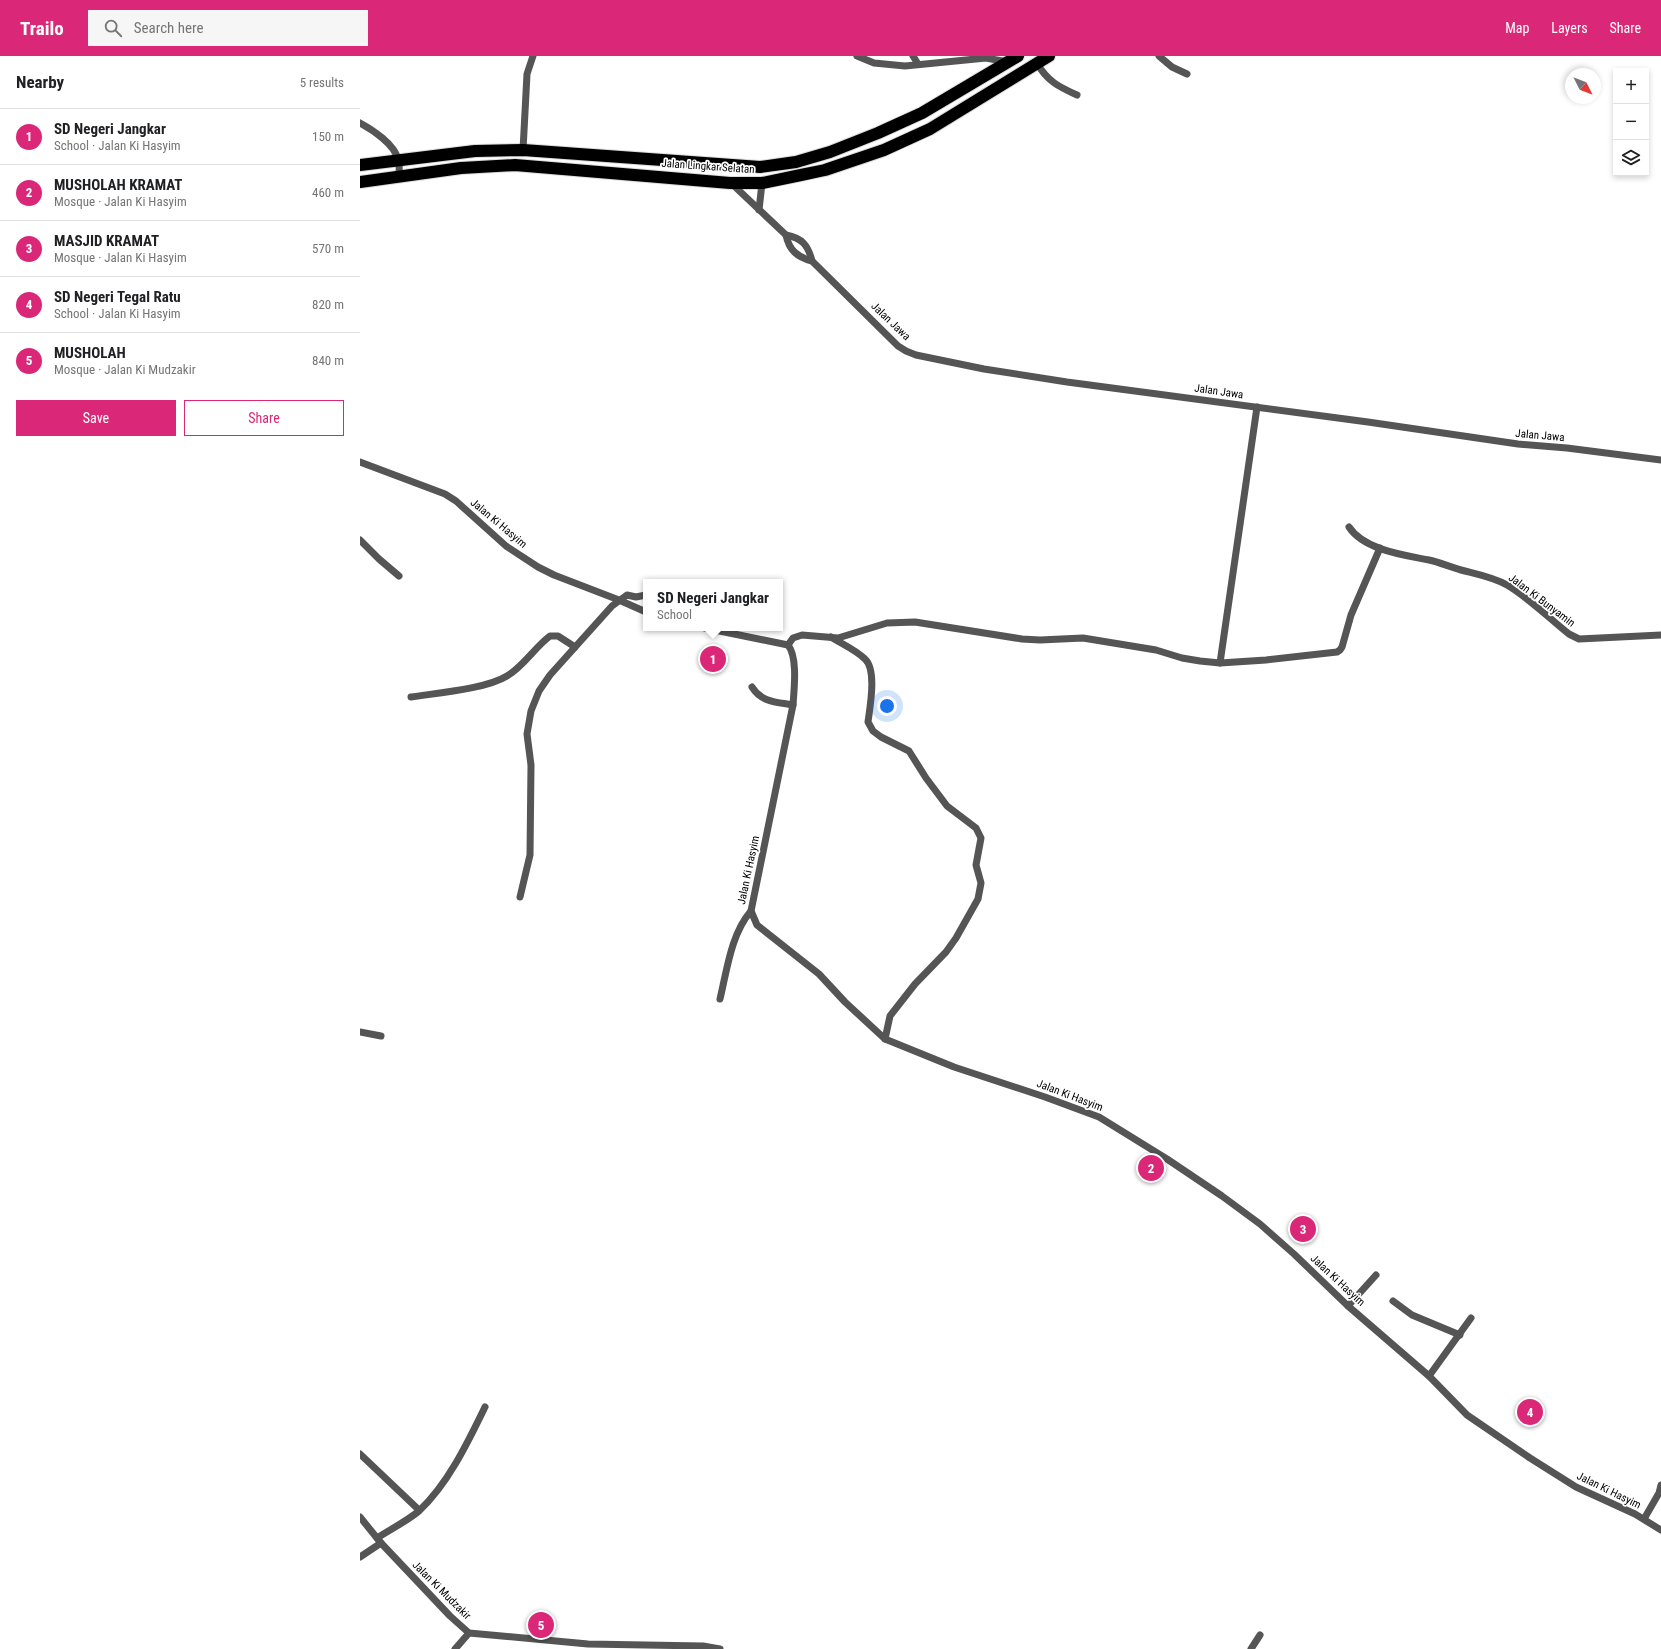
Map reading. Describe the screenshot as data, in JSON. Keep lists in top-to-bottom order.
{
  "streets": {
    "highway": ["Jalan Lingkar Selatan"],
    "street": [
      "Jalan Jawa",
      "Jalan Ki Hasyim",
      "Jalan Ki Bunyamin",
      "Jalan Ki Mudzakir"
    ]
  },
  "crossings": [
    ["Jalan Lingkar Selatan", "Jalan Jawa"]
  ],
  "north": "bottom right",
  "page": {
    "header": "Trailo",
    "search": "Search here",
    "nav": ["Map", "Layers", "Share"],
    "heading": ["Nearby", "5 results"],
    "map_buttons": ["+", "−"],
    "list": [
      {
        "mark": "1",
        "name": "SD Negeri Jangkar",
        "note": "School · Jalan Ki Hasyim",
        "value": "150 m"
      },
      {
        "mark": "2",
        "name": "MUSHOLAH KRAMAT",
        "note": "Mosque · Jalan Ki Hasyim",
        "value": "460 m"
      },
      {
        "mark": "3",
        "name": "MASJID KRAMAT",
        "note": "Mosque · Jalan Ki Hasyim",
        "value": "570 m"
      },
      {
        "mark": "4",
        "name": "SD Negeri Tegal Ratu",
        "note": "School · Jalan Ki Hasyim",
        "value": "820 m"
      },
      {
        "mark": "5",
        "name": "MUSHOLAH",
        "note": "Mosque · Jalan Ki Mudzakir",
        "value": "840 m"
      }
    ],
    "buttons": ["Save", "Share"],
    "popup": ["SD Negeri Jangkar", "School"],
    "pins": [
      "1",
      "2",
      "3",
      "4",
      "5"
    ]
  }
}
